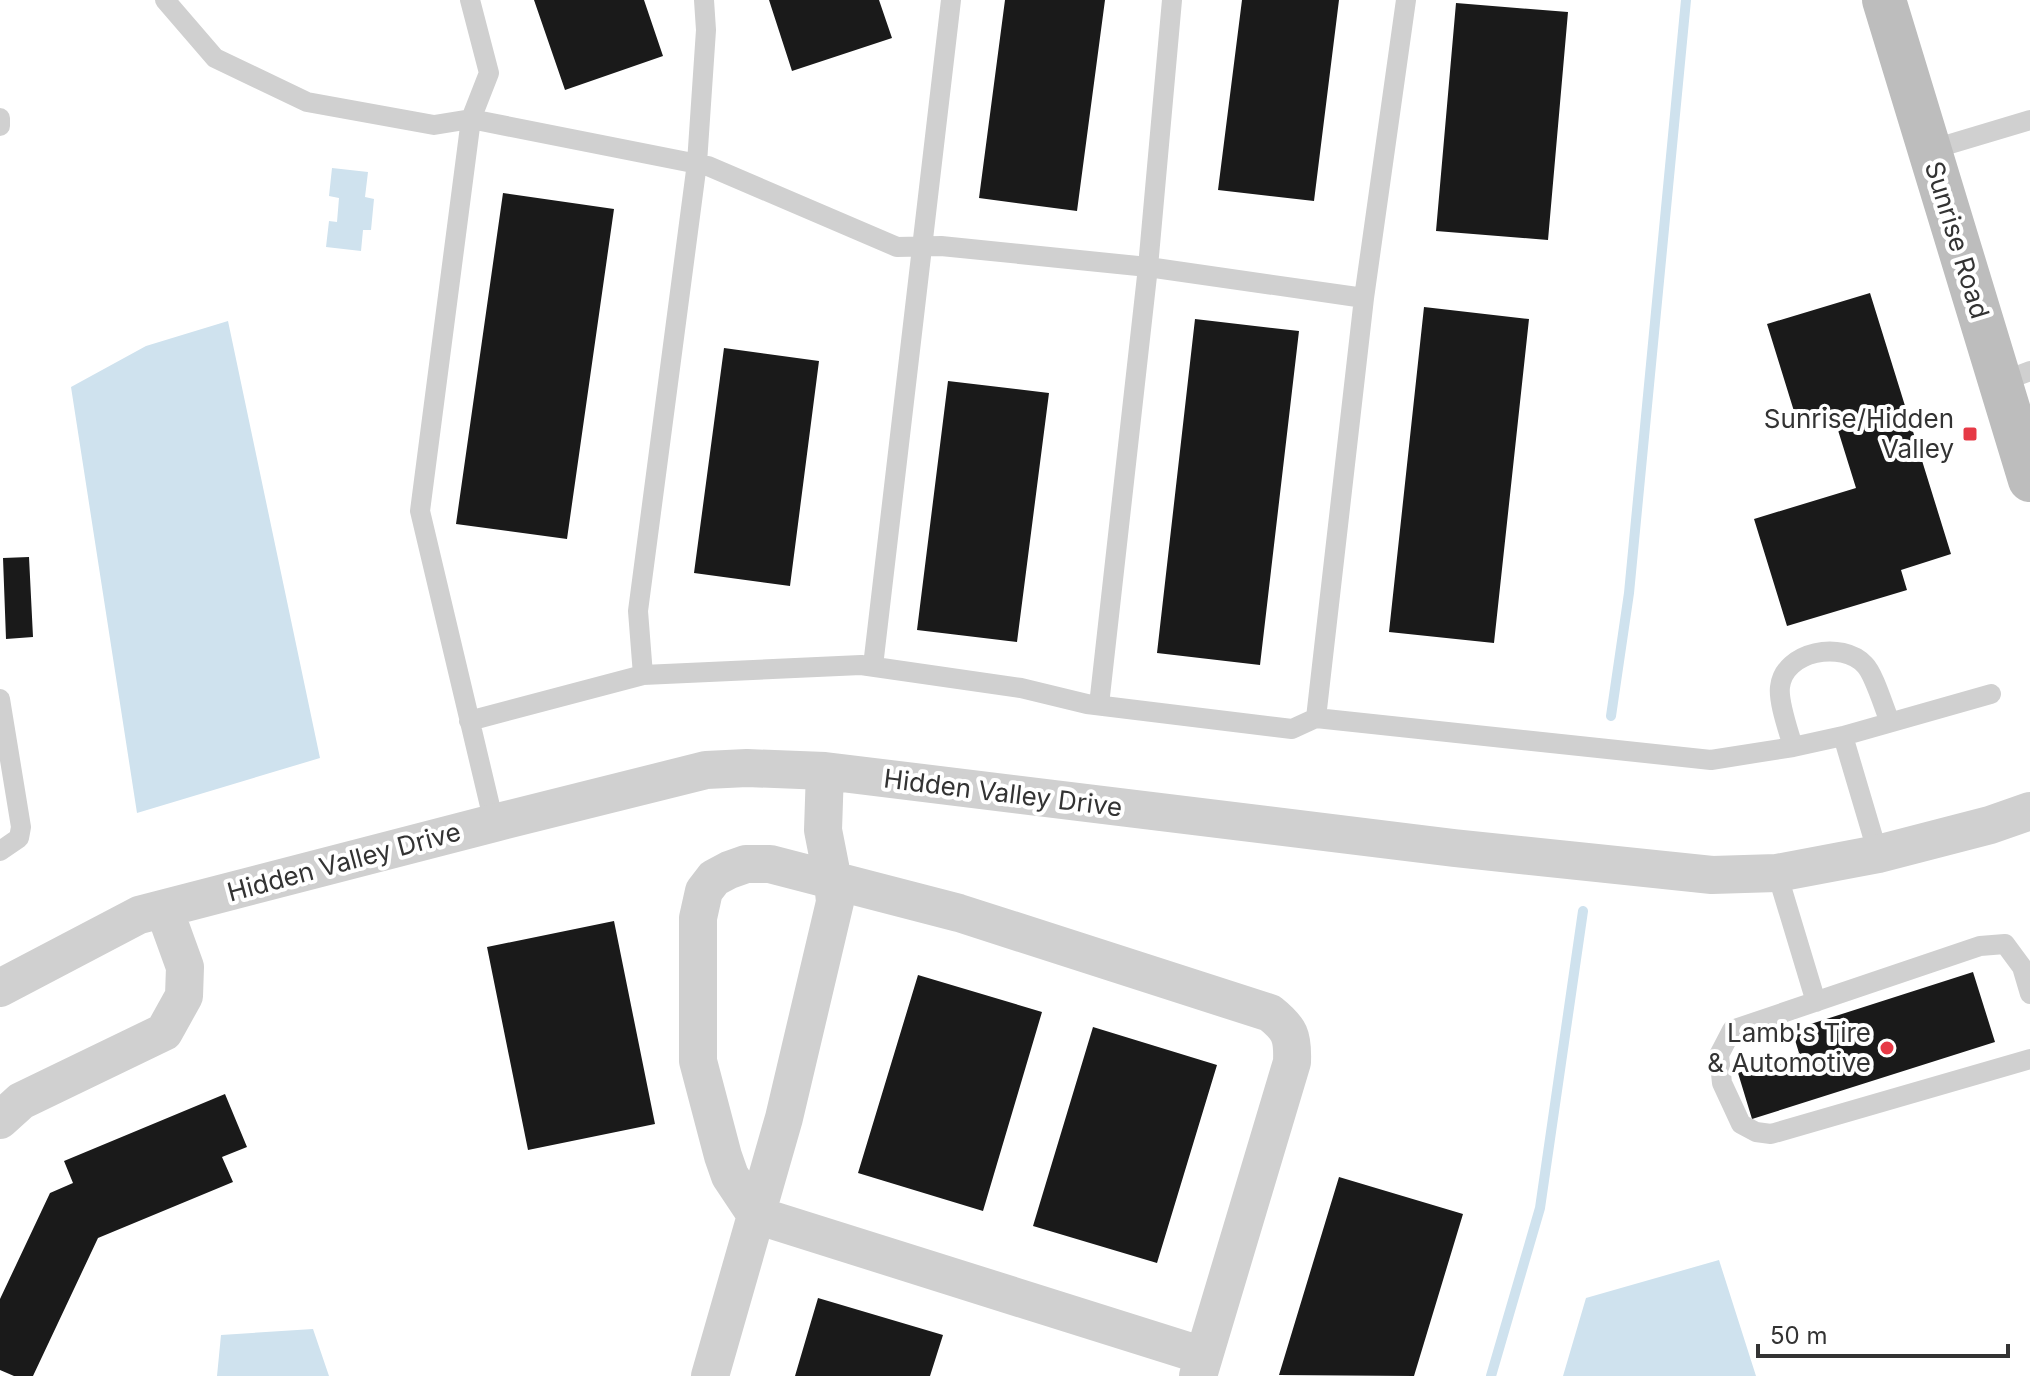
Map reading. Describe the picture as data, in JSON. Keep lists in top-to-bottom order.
{
  "streets": {
    "main road": ["Sunrise Road"],
    "street": ["Hidden Valley Drive"]
  },
  "places": {
    "transit": ["Sunrise/Hidden Valley"],
    "other": ["Lamb's Tire & Automotive"]
  },
  "scale_bar": "50 m"
}
